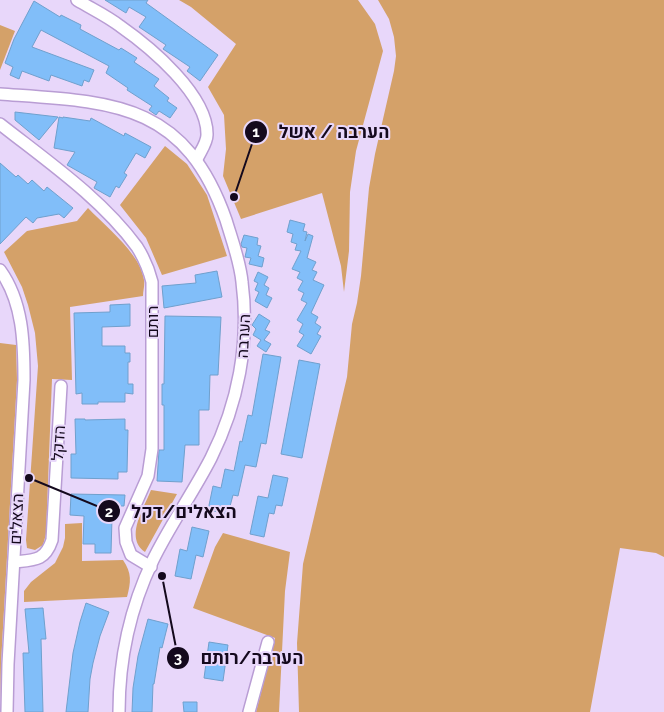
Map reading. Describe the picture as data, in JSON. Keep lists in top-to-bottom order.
{
  "streets": {
    "street": [
      "רותם",
      "הערבה",
      "הדקל",
      "הצאלים"
    ]
  },
  "crossings": [
    ["רותם", "הערבה"],
    ["הדקל", "הצאלים"]
  ],
  "places": ["הערבה / אשל", "הצאלים/דקל", "הערבה/רותם"]
}
